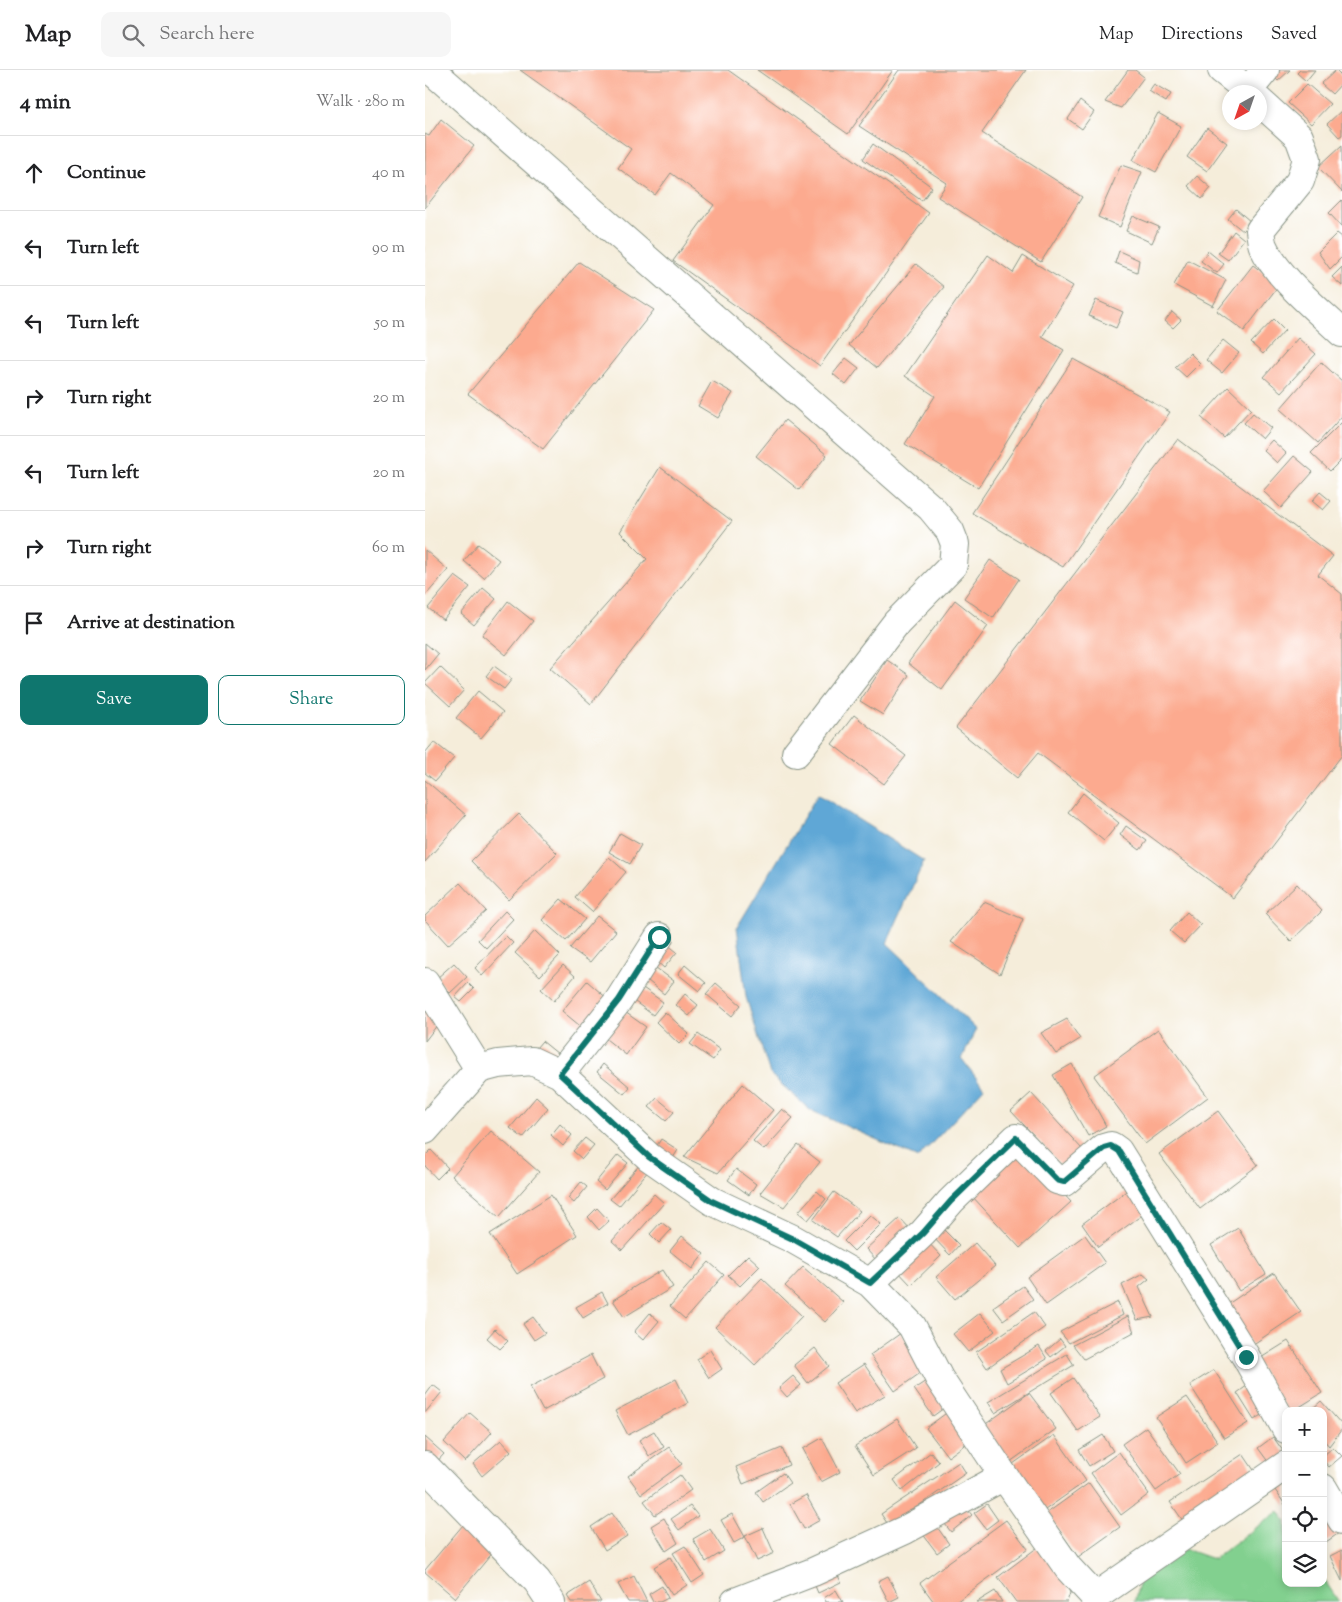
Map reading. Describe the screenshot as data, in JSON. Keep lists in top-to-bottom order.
{
  "north": "bottom left",
  "page": {
    "header": "Map",
    "search": "Search here",
    "nav": ["Map", "Directions", "Saved"],
    "heading": ["4 min", "Walk · 280 m"],
    "list": [
      ["Continue", "40 m"],
      ["Turn left", "90 m"],
      ["Turn left", "50 m"],
      ["Turn right", "20 m"],
      ["Turn left", "20 m"],
      ["Turn right", "60 m"],
      "Arrive at destination"
    ],
    "buttons": ["Save", "Share"],
    "map_buttons": ["+", "−"]
  }
}
